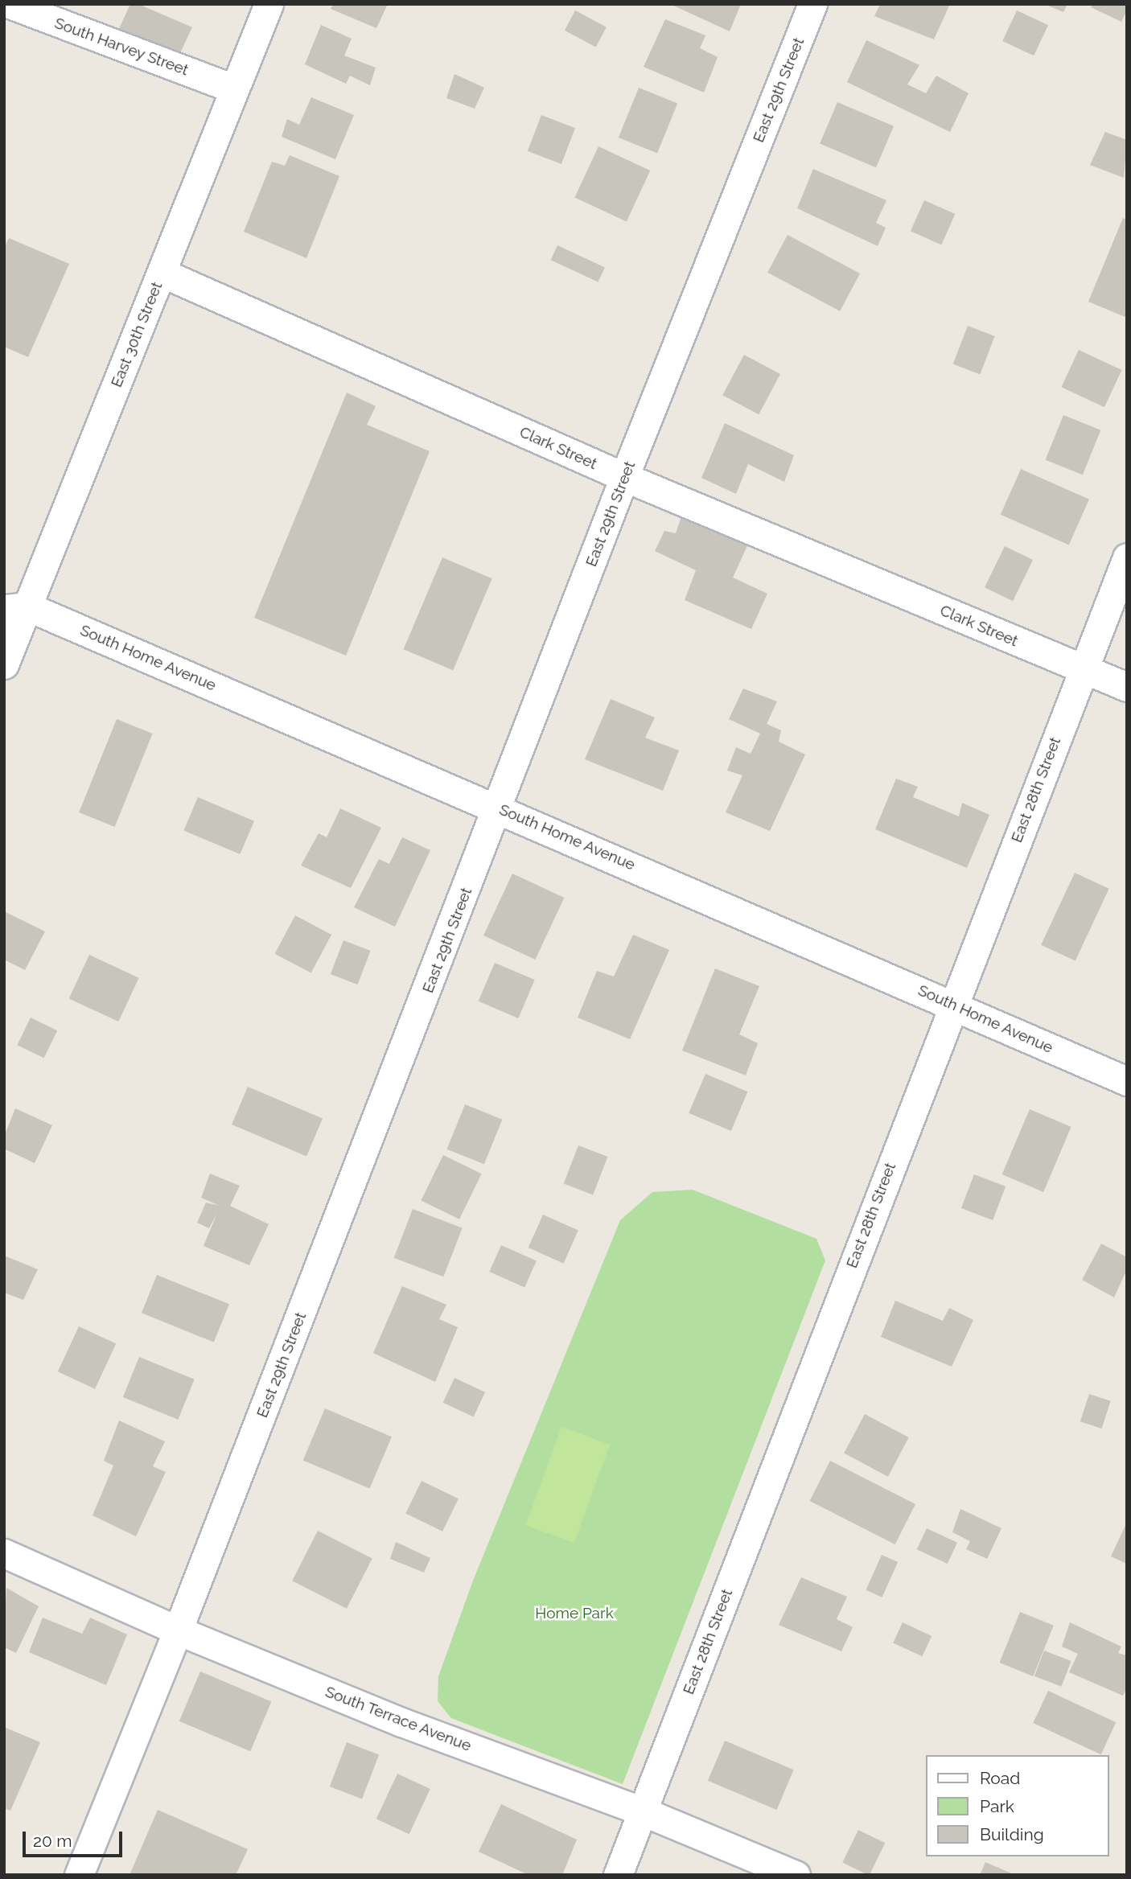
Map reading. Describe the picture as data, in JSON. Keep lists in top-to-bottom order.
{
  "streets": {
    "street": [
      "South Harvey Street",
      "East 29th Street",
      "East 30th Street",
      "Clark Street",
      "South Home Avenue",
      "East 28th Street",
      "South Terrace Avenue"
    ]
  },
  "crossings": [
    ["South Harvey Street", "East 30th Street"],
    ["East 29th Street", "Clark Street"],
    ["East 29th Street", "South Home Avenue"],
    ["East 29th Street", "South Terrace Avenue"],
    ["East 30th Street", "Clark Street"],
    ["East 30th Street", "South Home Avenue"],
    ["Clark Street", "East 28th Street"],
    ["South Home Avenue", "East 28th Street"],
    ["East 28th Street", "South Terrace Avenue"]
  ],
  "parks": ["Home Park"],
  "legend": ["Road", "Park", "Building"],
  "scale_bar": "20 m"
}
